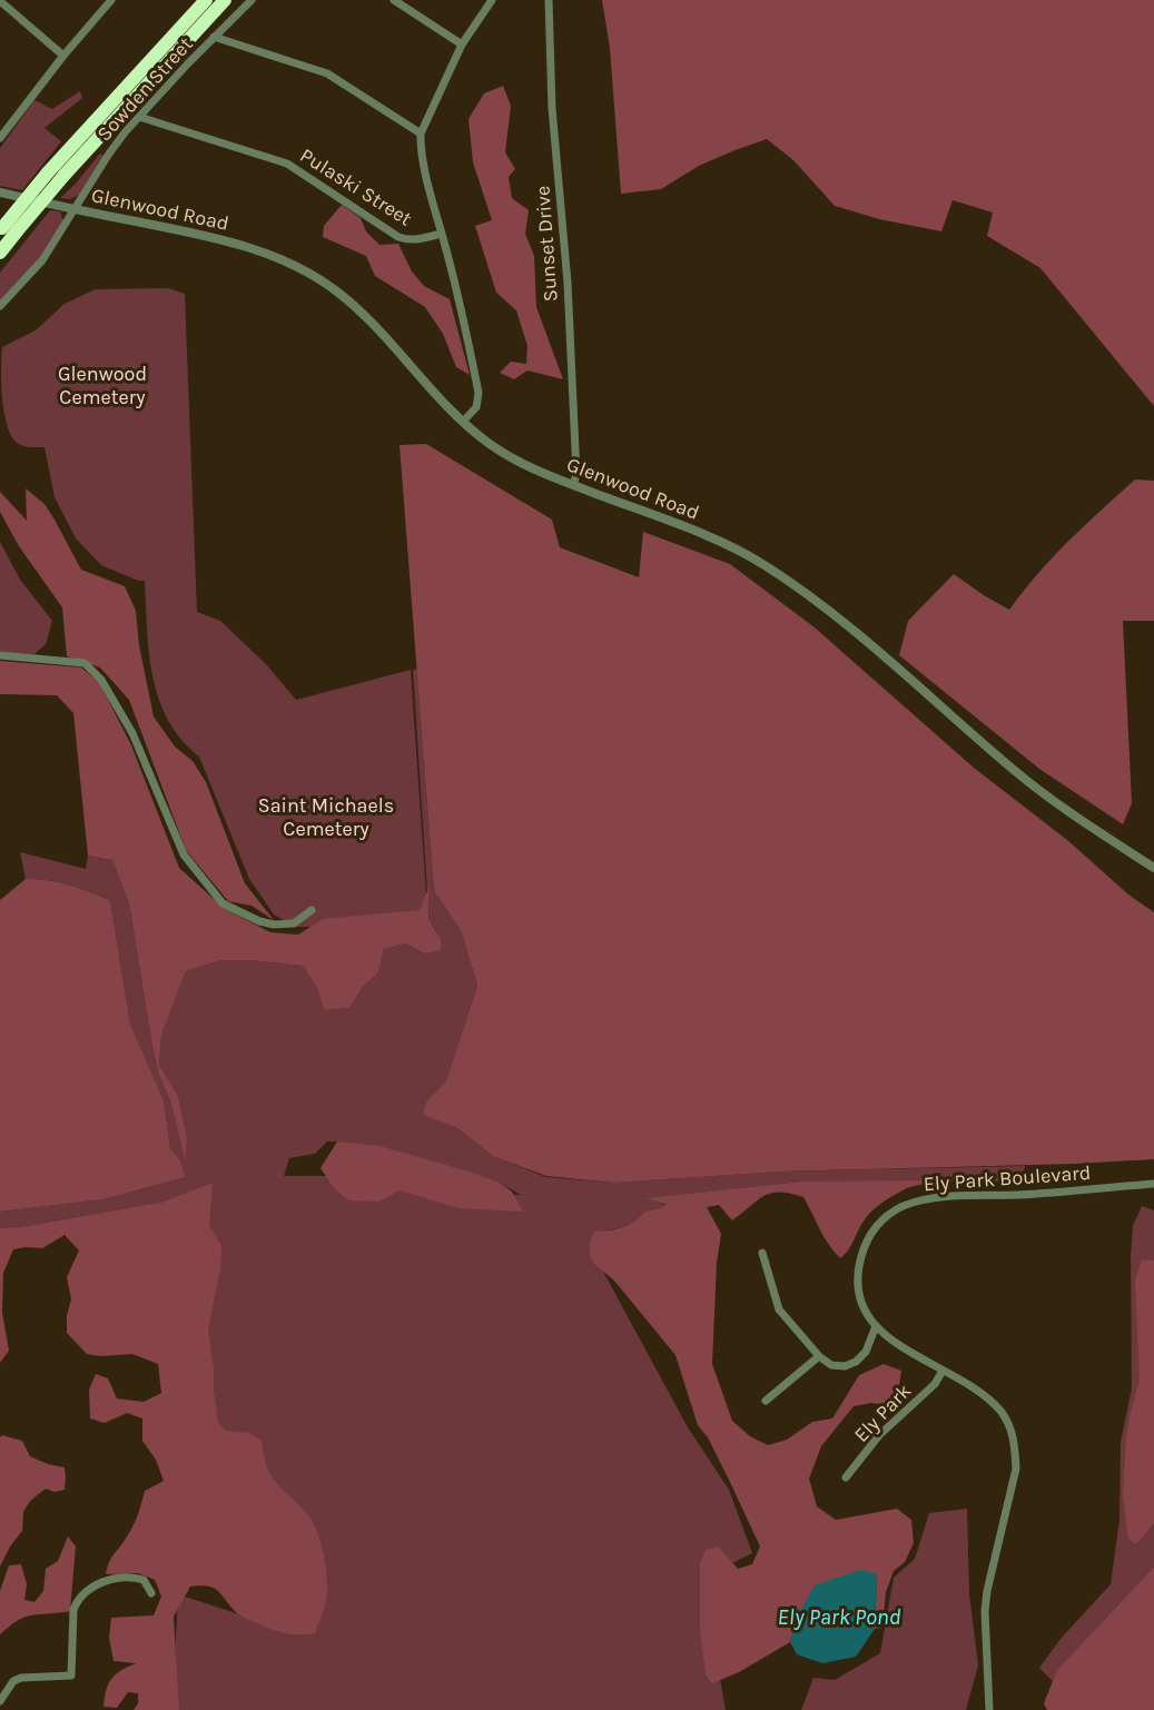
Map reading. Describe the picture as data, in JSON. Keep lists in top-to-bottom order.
{
  "streets": {
    "street": [
      "Sowden Street",
      "Pulaski Street",
      "Glenwood Road",
      "Sunset Drive",
      "Ely Park Boulevard",
      "Ely Park"
    ]
  },
  "crossings": [
    ["Sowden Street", "Pulaski Street"],
    ["Sowden Street", "Glenwood Road"],
    ["Glenwood Road", "Sunset Drive"],
    ["Ely Park Boulevard", "Ely Park"]
  ],
  "water": ["Ely Park Pond"],
  "parks": ["Glenwood Cemetery", "Saint Michaels Cemetery"]
}
